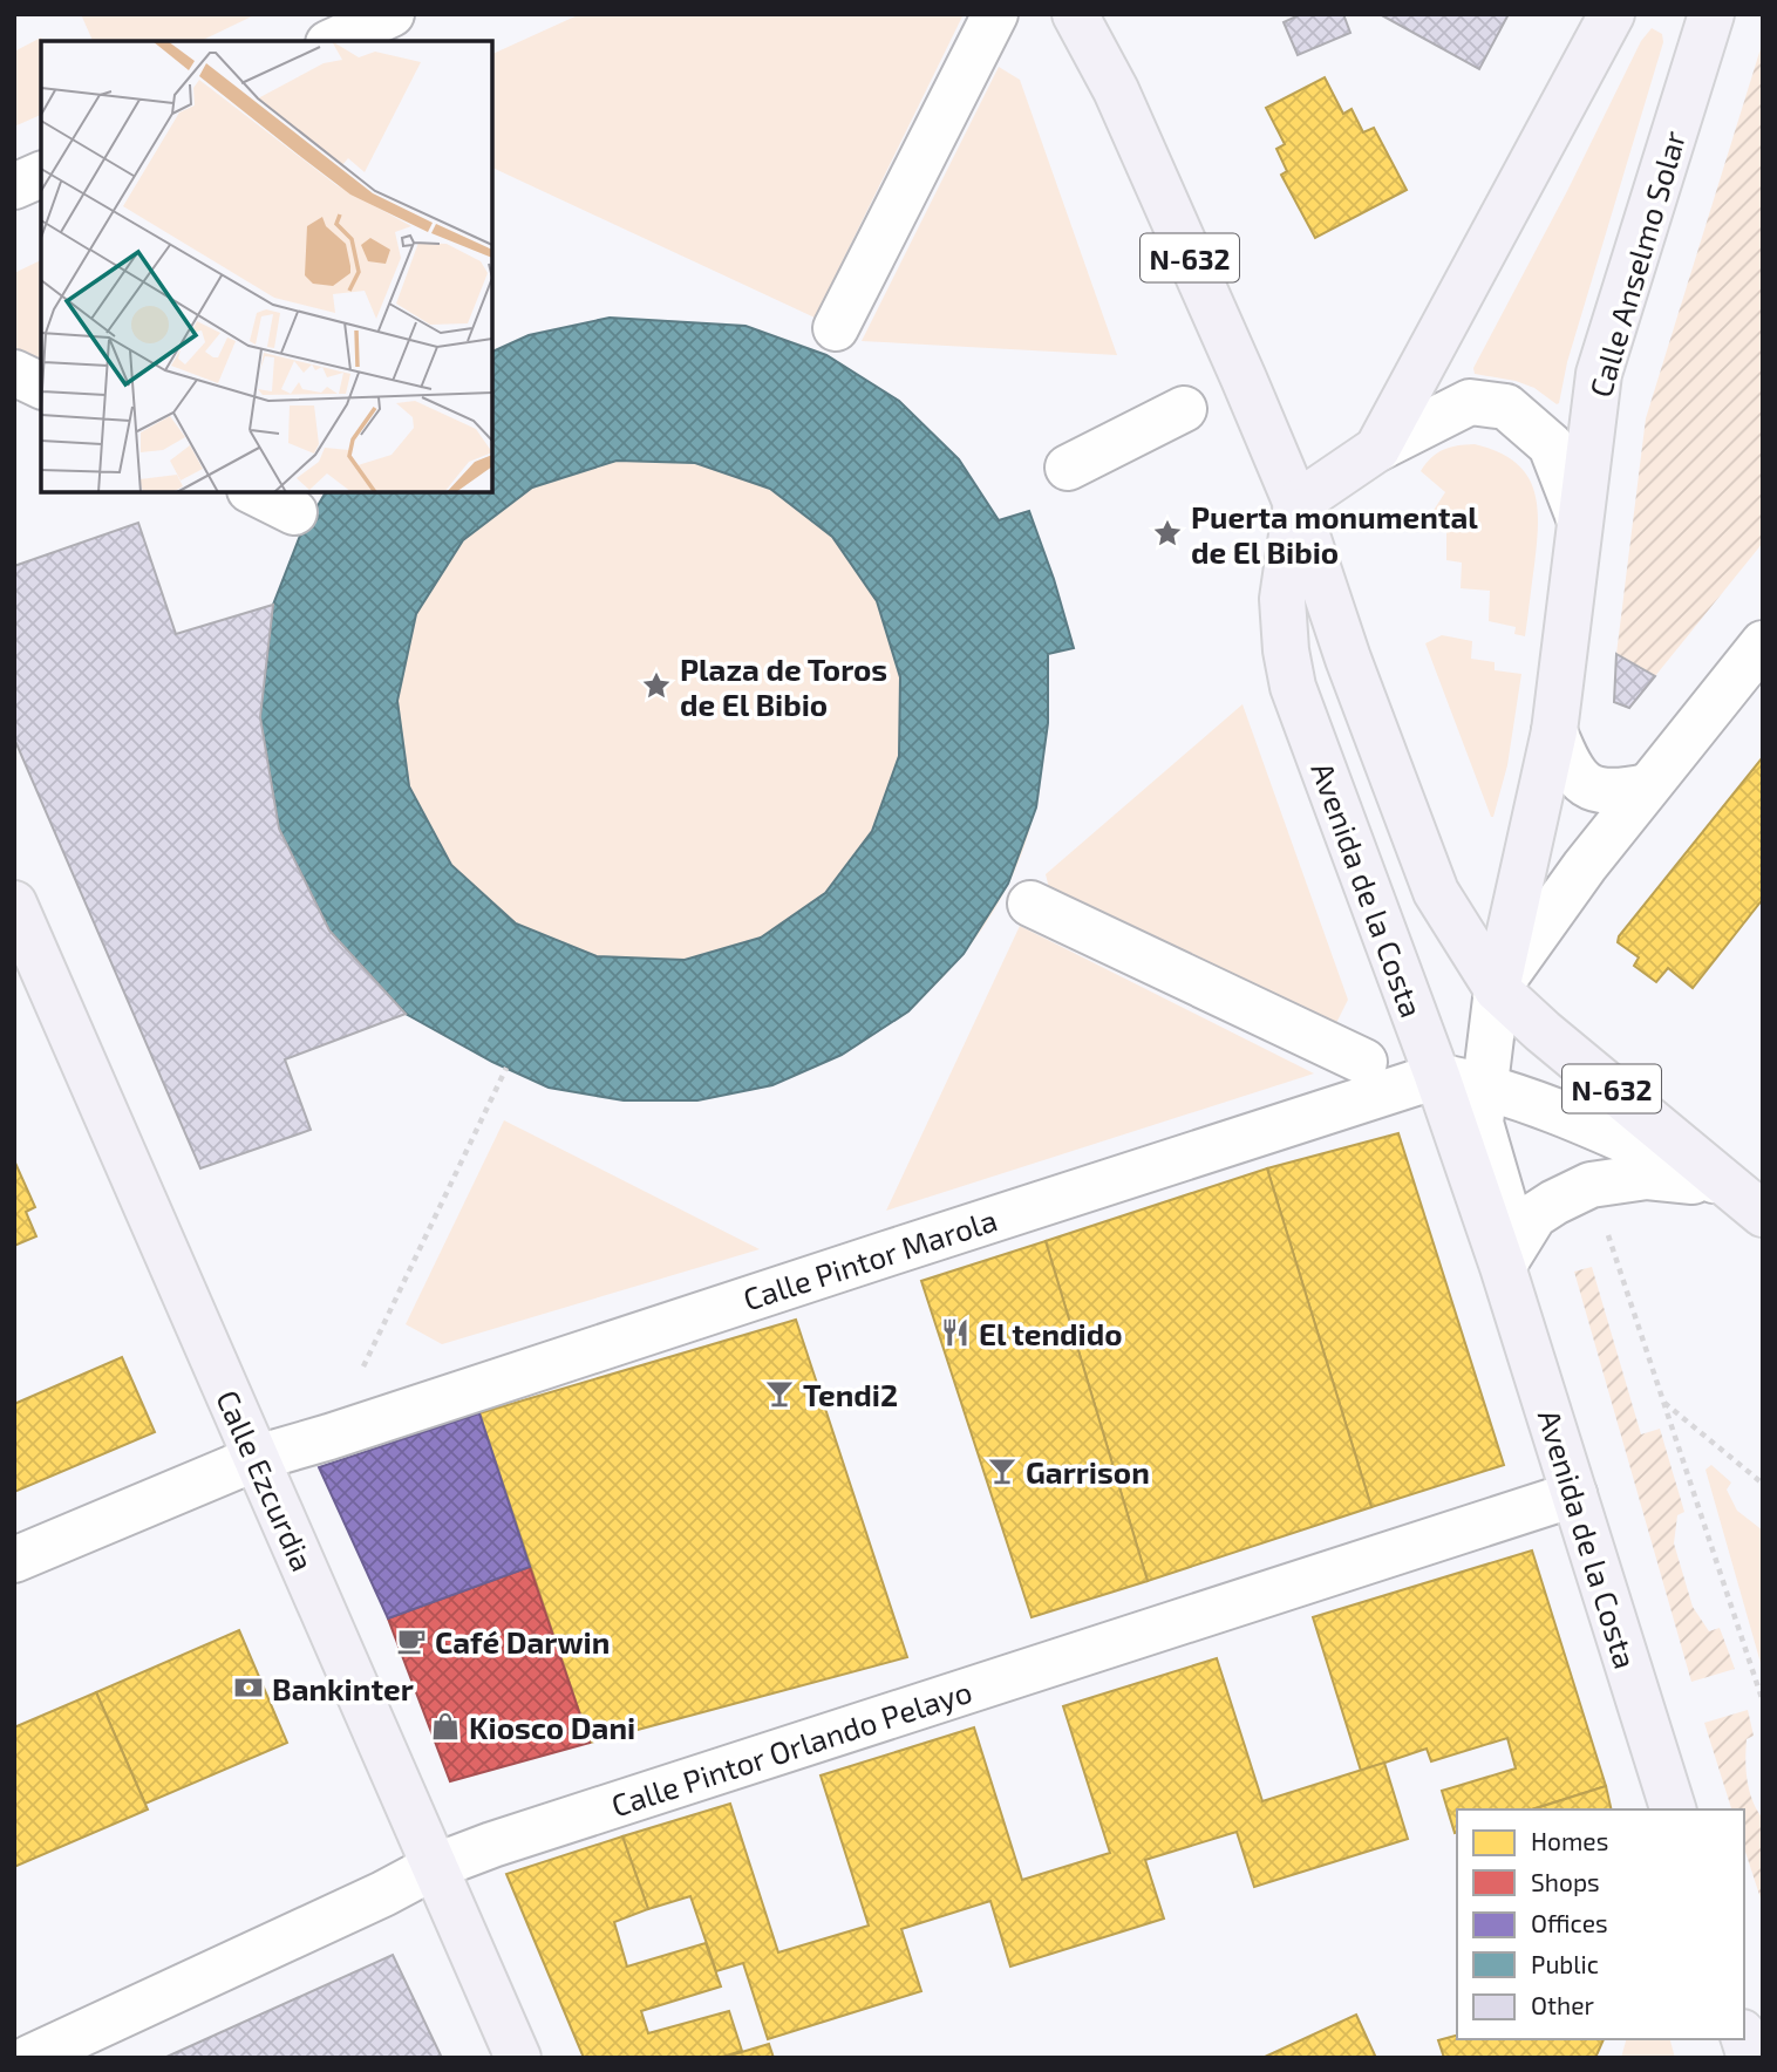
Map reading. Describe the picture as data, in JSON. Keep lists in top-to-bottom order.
{
  "streets": {
    "main road": [
      "N-632",
      "Calle Anselmo Solar",
      "Avenida de la Costa",
      "Calle Ezcurdia"
    ],
    "street": ["Calle Pintor Marola", "Calle Pintor Orlando Pelayo"]
  },
  "crossings": [
    ["N-632", "Calle Anselmo Solar"],
    ["N-632", "Avenida de la Costa"],
    ["N-632", "Calle Pintor Marola"],
    ["Avenida de la Costa", "Calle Pintor Marola"],
    ["Avenida de la Costa", "Calle Pintor Orlando Pelayo"],
    ["Calle Pintor Marola", "Calle Ezcurdia"],
    ["Calle Ezcurdia", "Calle Pintor Orlando Pelayo"]
  ],
  "places": {
    "place": ["Puerta monumental de El Bibio", "Plaza de Toros de El Bibio"],
    "restaurant": ["El tendido"],
    "bar": ["Tendi2", "Garrison"],
    "cafe": ["Café Darwin"],
    "bank": ["Bankinter"],
    "shop": ["Kiosco Dani"]
  },
  "legend": [
    "Homes",
    "Shops",
    "Offices",
    "Public",
    "Other"
  ]
}
